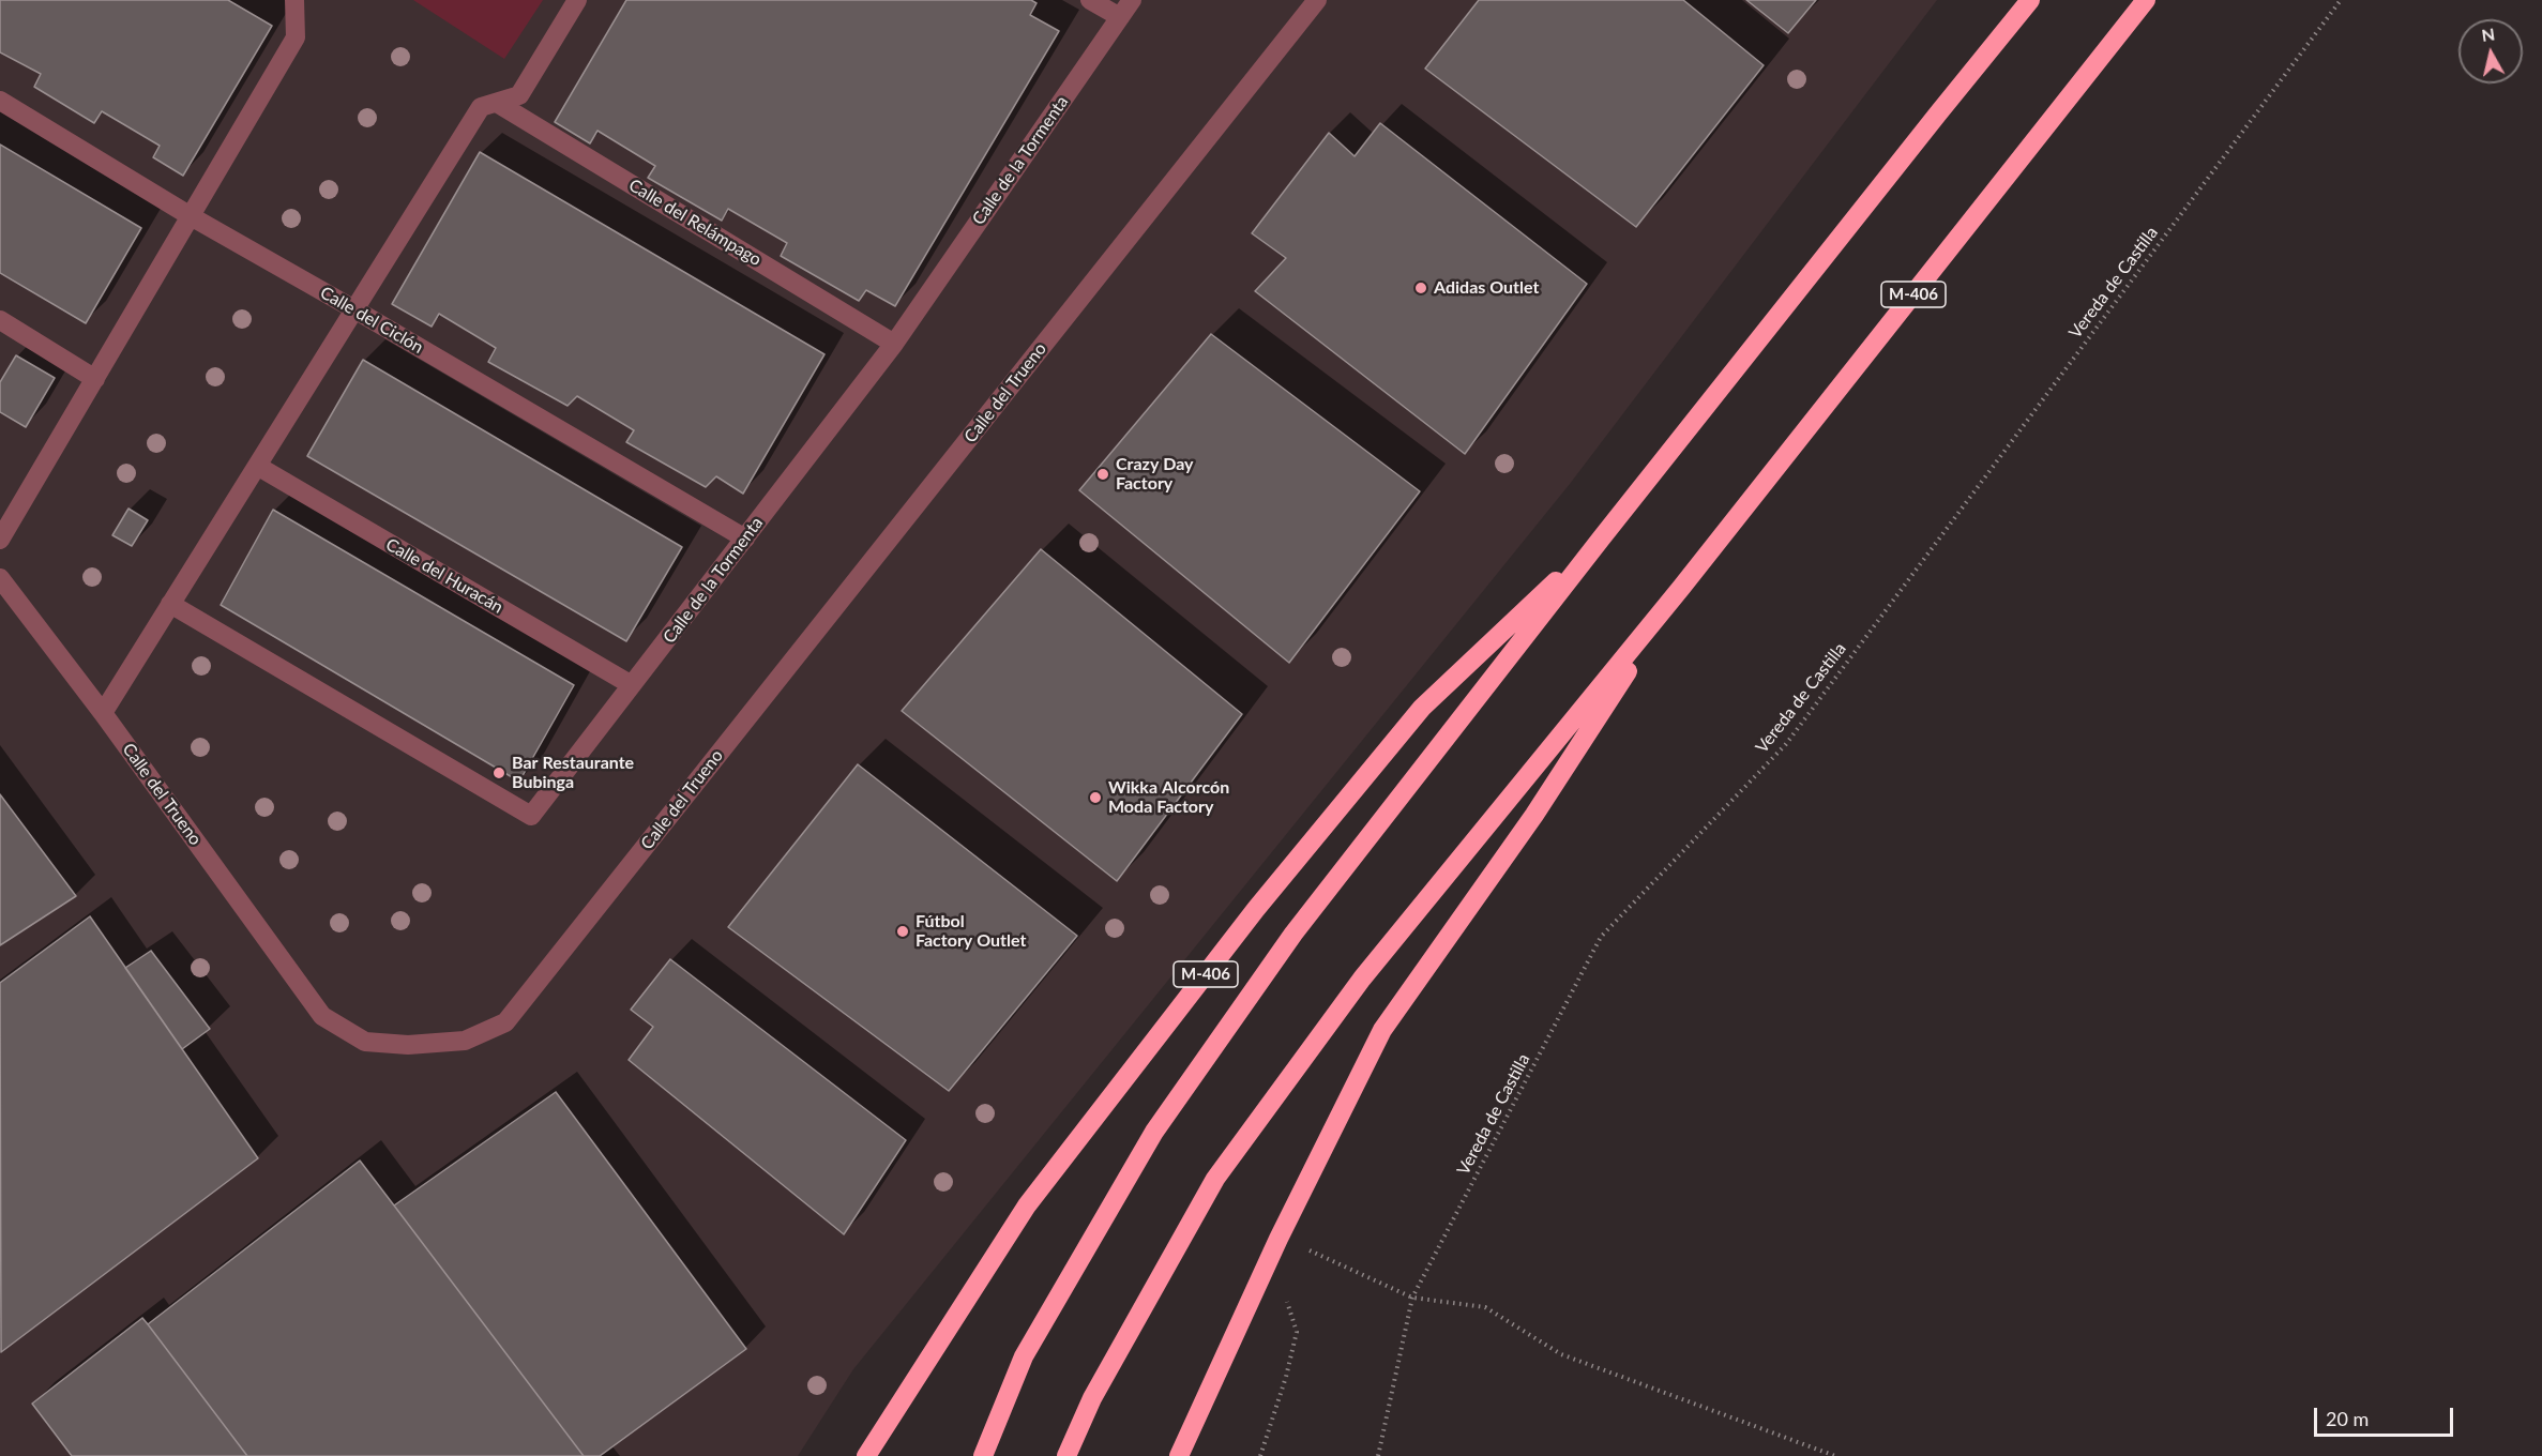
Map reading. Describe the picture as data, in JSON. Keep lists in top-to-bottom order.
{
  "streets": {
    "highway": ["M-406"],
    "street": [
      "Calle de la Tormenta",
      "Calle del Relámpago",
      "Calle del Ciclón",
      "Calle del Trueno",
      "Calle del Huracán"
    ],
    "path": ["Vereda de Castilla"]
  },
  "crossings": [
    ["Calle de la Tormenta", "Calle del Relámpago"],
    ["Calle de la Tormenta", "Calle del Ciclón"],
    ["Calle de la Tormenta", "Calle del Huracán"]
  ],
  "places": [
    "Adidas Outlet",
    "Crazy Day Factory",
    "Bar Restaurante Bubinga",
    "Wikka Alcorcón Moda Factory",
    "Fútbol Factory Outlet"
  ],
  "scale_bar": "20 m",
  "north": "top"
}
